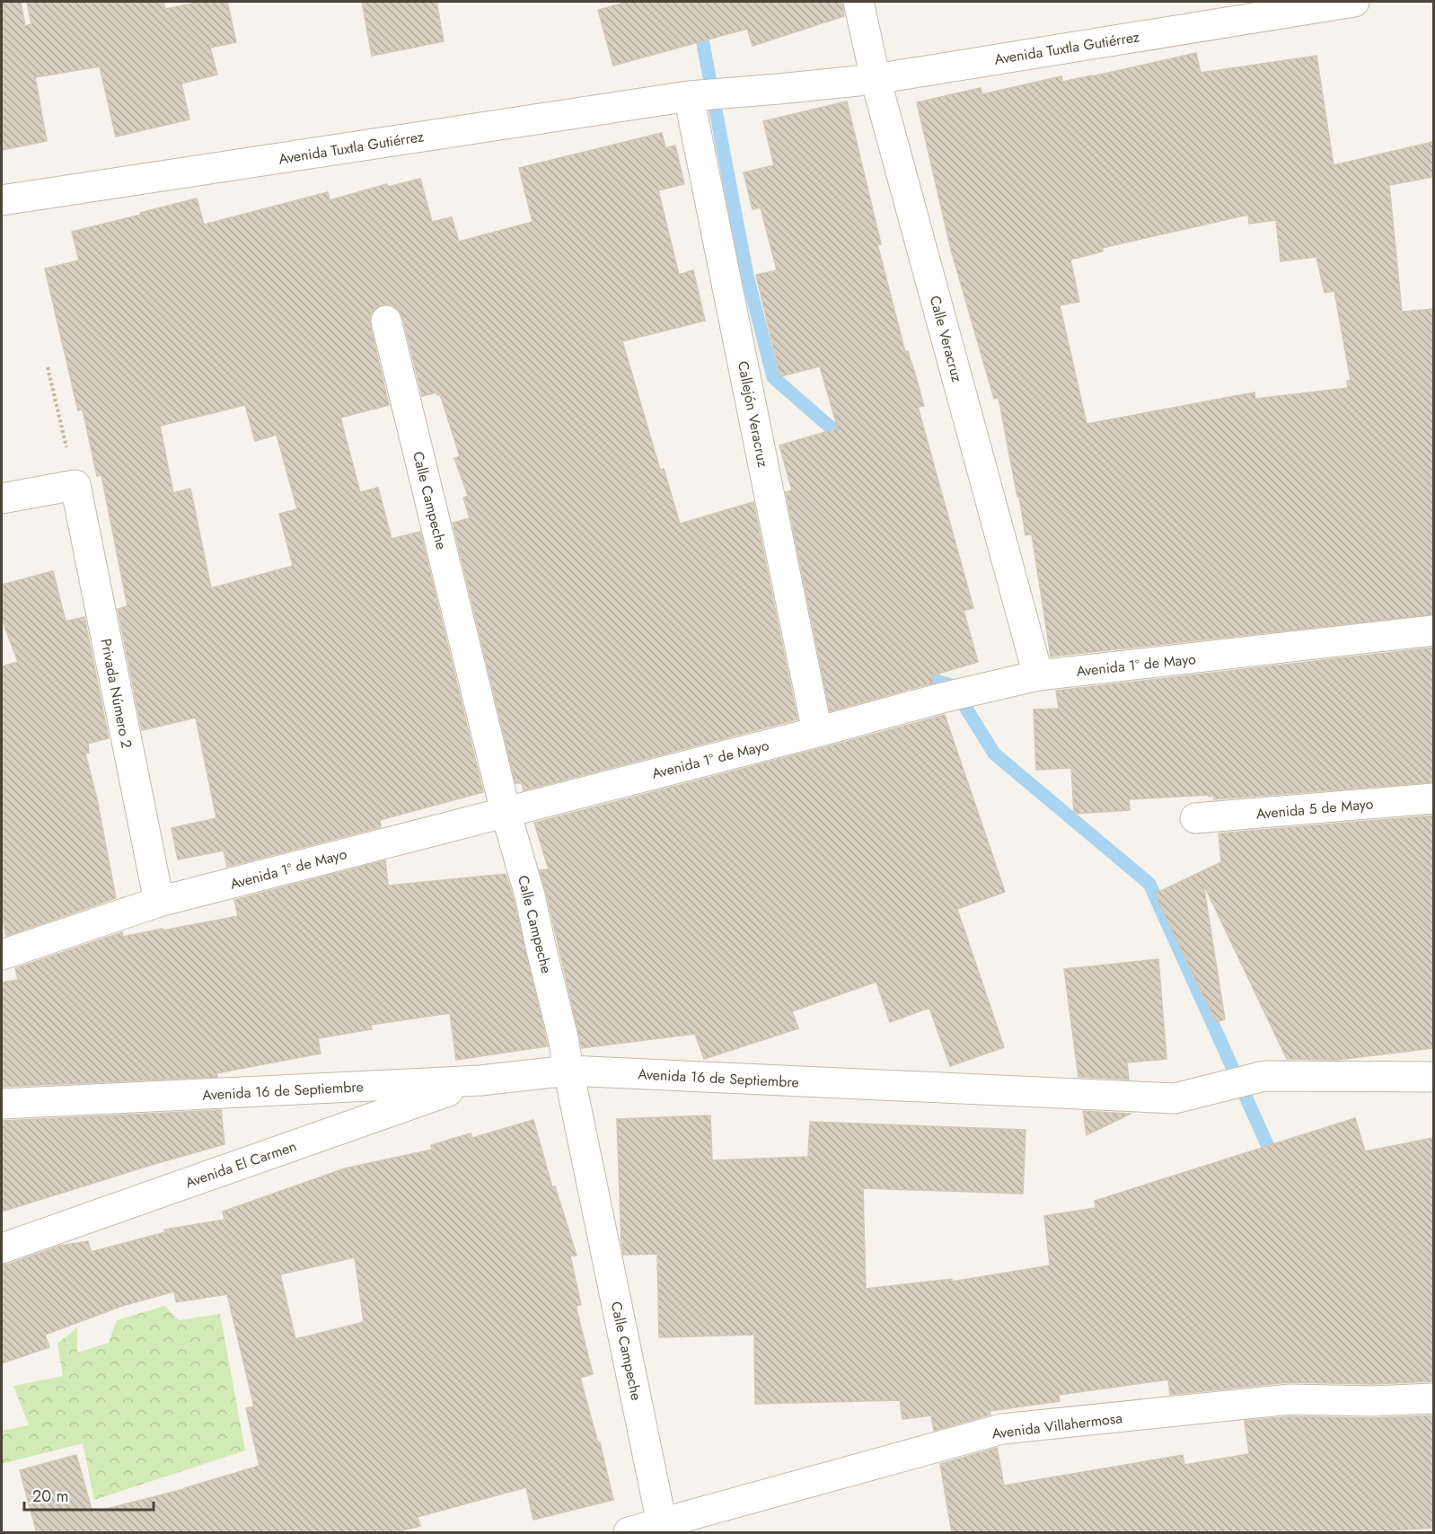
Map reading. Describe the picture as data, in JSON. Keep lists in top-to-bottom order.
{
  "streets": {
    "street": [
      "Avenida Tuxtla Gutiérrez",
      "Calle Veracruz",
      "Callejón Veracruz",
      "Calle Campeche",
      "Avenida 1º de Mayo",
      "Privada Número 2",
      "Avenida 5 de Mayo",
      "Avenida 16 de Septiembre",
      "Avenida El Carmen",
      "Avenida Villahermosa"
    ]
  },
  "crossings": [
    ["Avenida Tuxtla Gutiérrez", "Calle Veracruz"],
    ["Avenida Tuxtla Gutiérrez", "Callejón Veracruz"],
    ["Calle Veracruz", "Avenida 1º de Mayo"],
    ["Callejón Veracruz", "Avenida 1º de Mayo"],
    ["Calle Campeche", "Avenida 1º de Mayo"],
    ["Calle Campeche", "Avenida 16 de Septiembre"],
    ["Calle Campeche", "Avenida Villahermosa"],
    ["Avenida 1º de Mayo", "Privada Número 2"],
    ["Avenida 16 de Septiembre", "Avenida El Carmen"]
  ],
  "scale_bar": "20 m"
}
